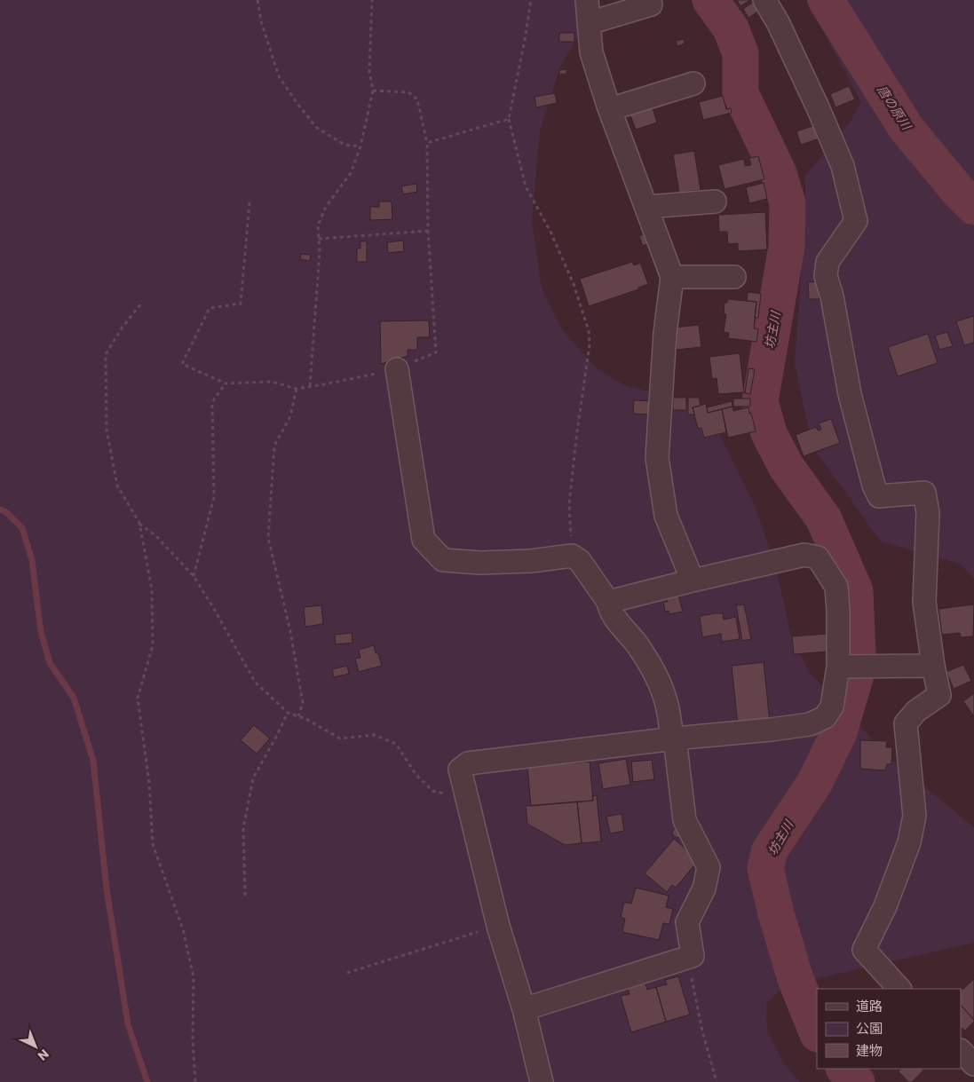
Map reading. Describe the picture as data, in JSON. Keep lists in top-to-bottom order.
{
  "water": ["唐の原川", "坊主川"],
  "legend": ["道路", "公園", "建物"],
  "north": "bottom right"
}
